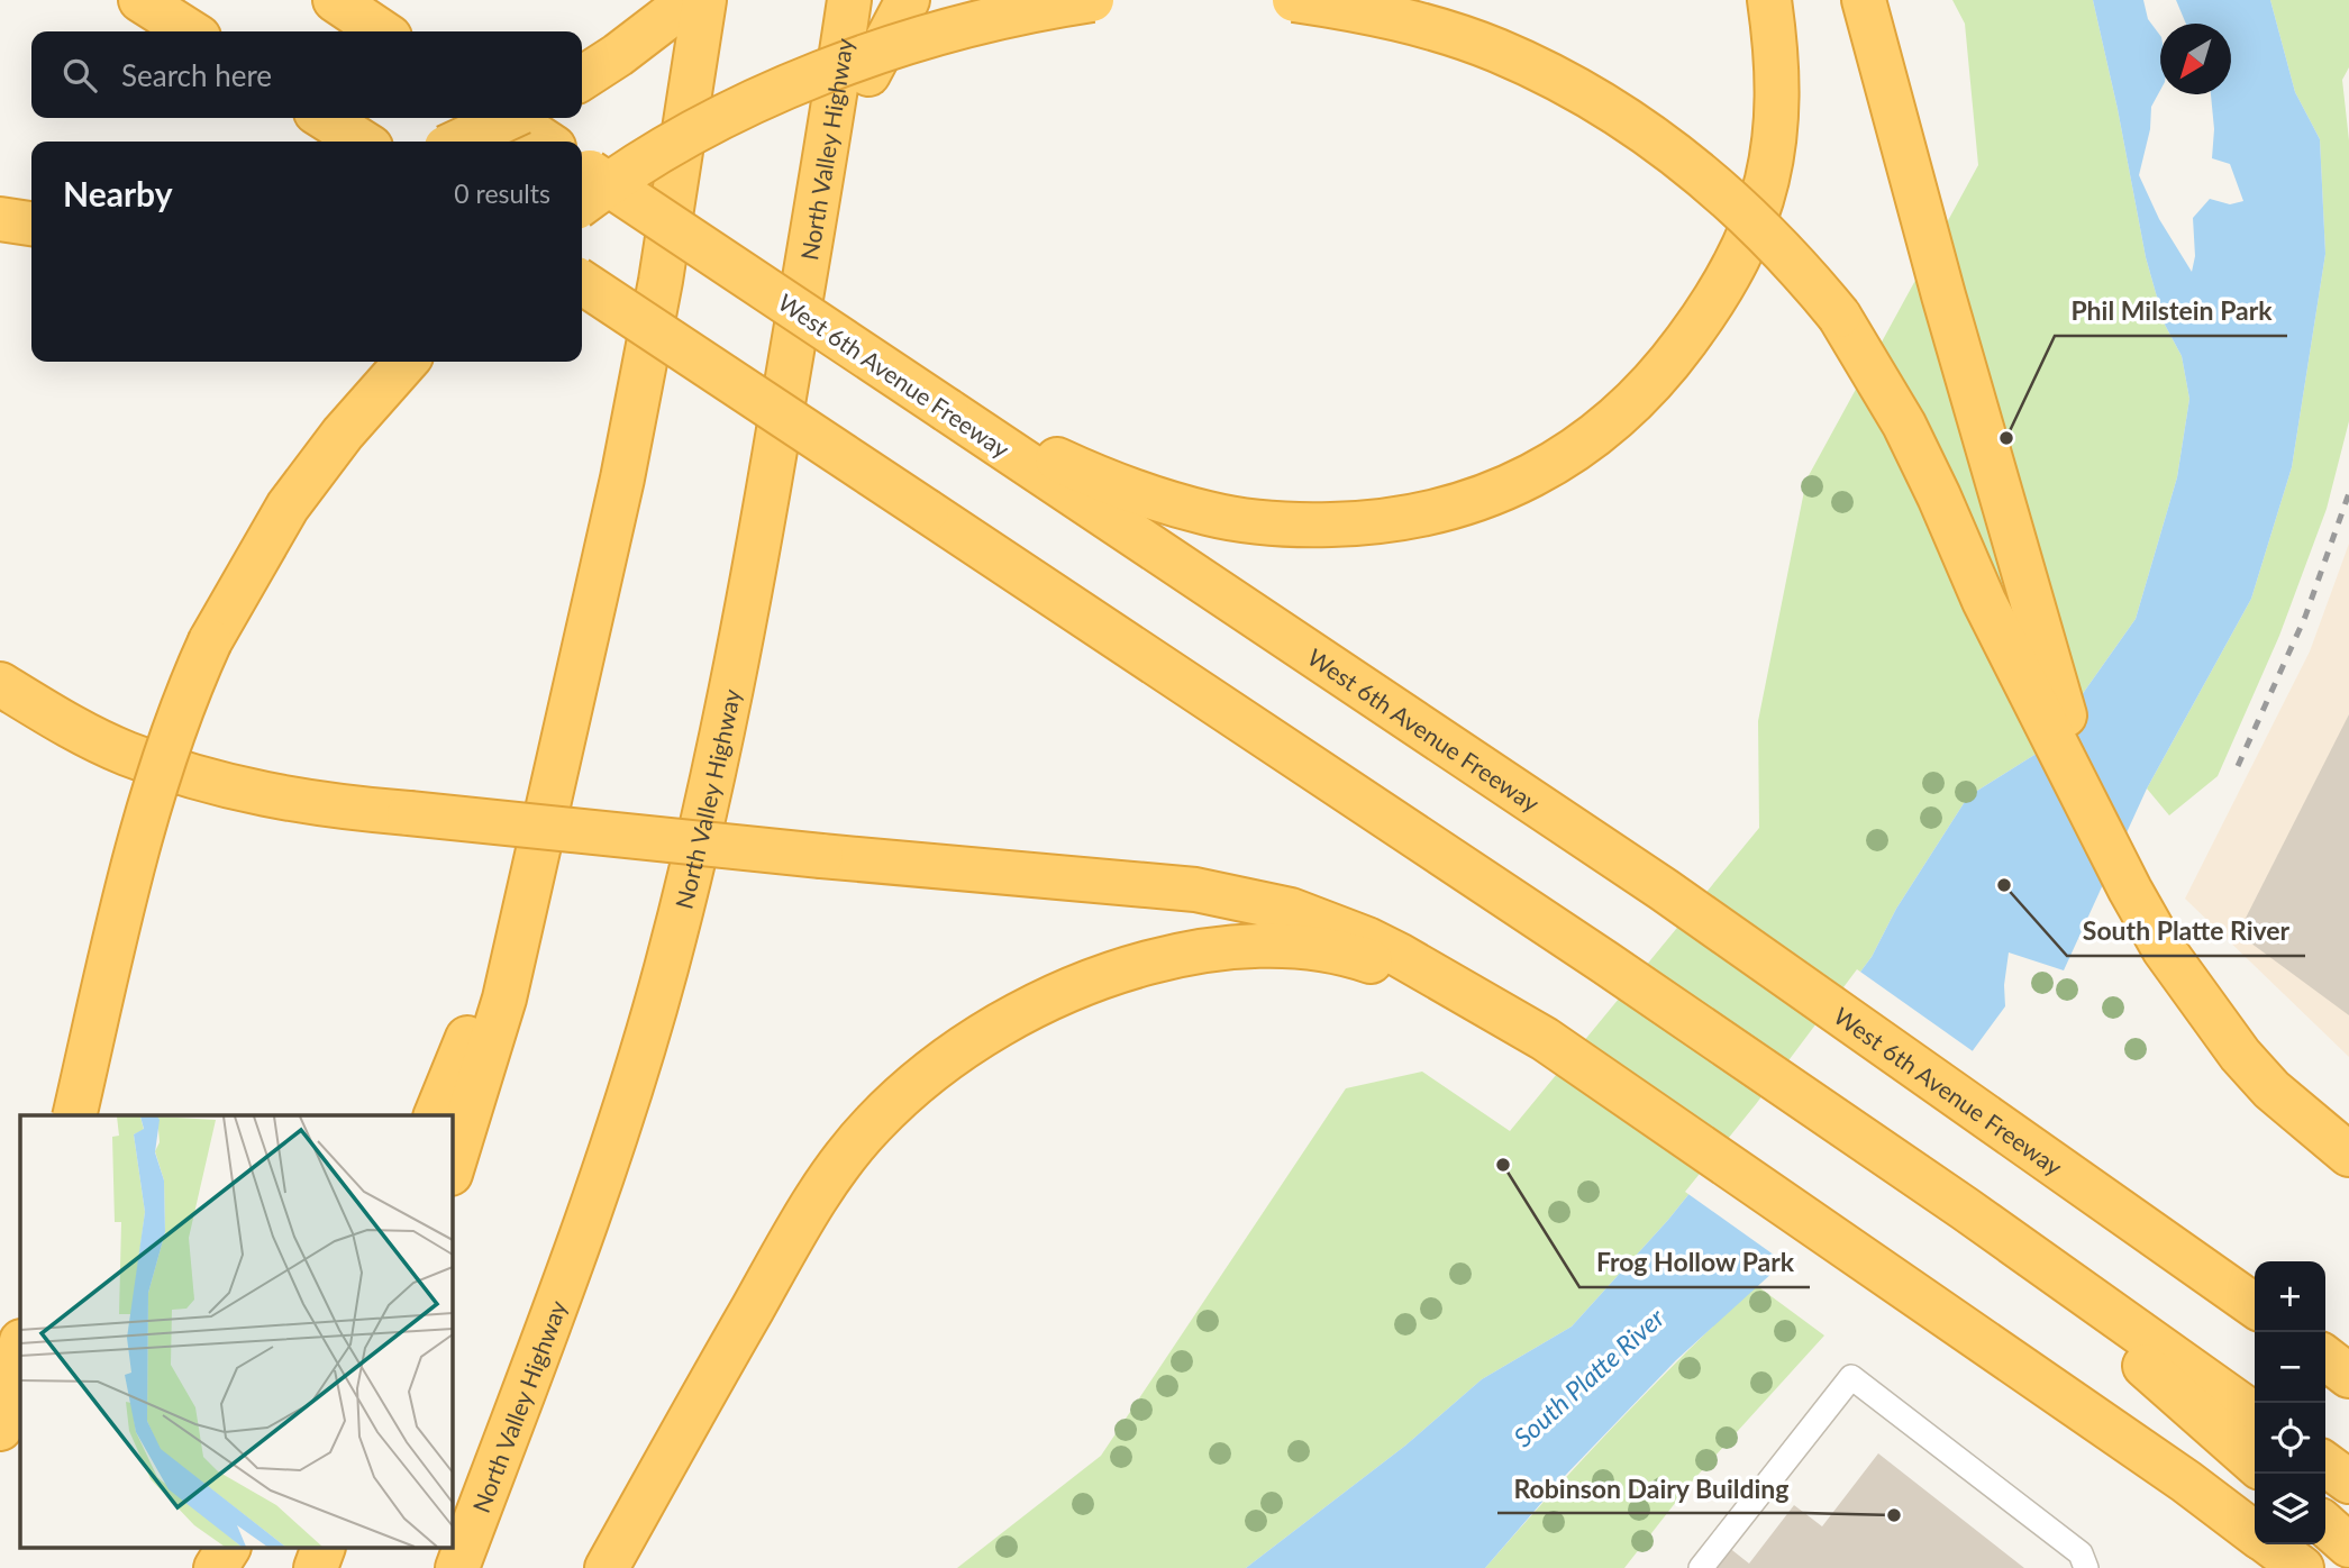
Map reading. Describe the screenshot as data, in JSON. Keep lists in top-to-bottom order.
{
  "streets": {
    "highway": ["North Valley Highway", "West 6th Avenue Freeway"]
  },
  "water": ["South Platte River"],
  "places": [
    "Phil Milstein Park",
    "South Platte River",
    "Frog Hollow Park",
    "Robinson Dairy Building"
  ],
  "north": "bottom left",
  "page": {
    "search": "Search here",
    "heading": ["Nearby", "0 results"],
    "map_buttons": ["+", "−"]
  }
}
